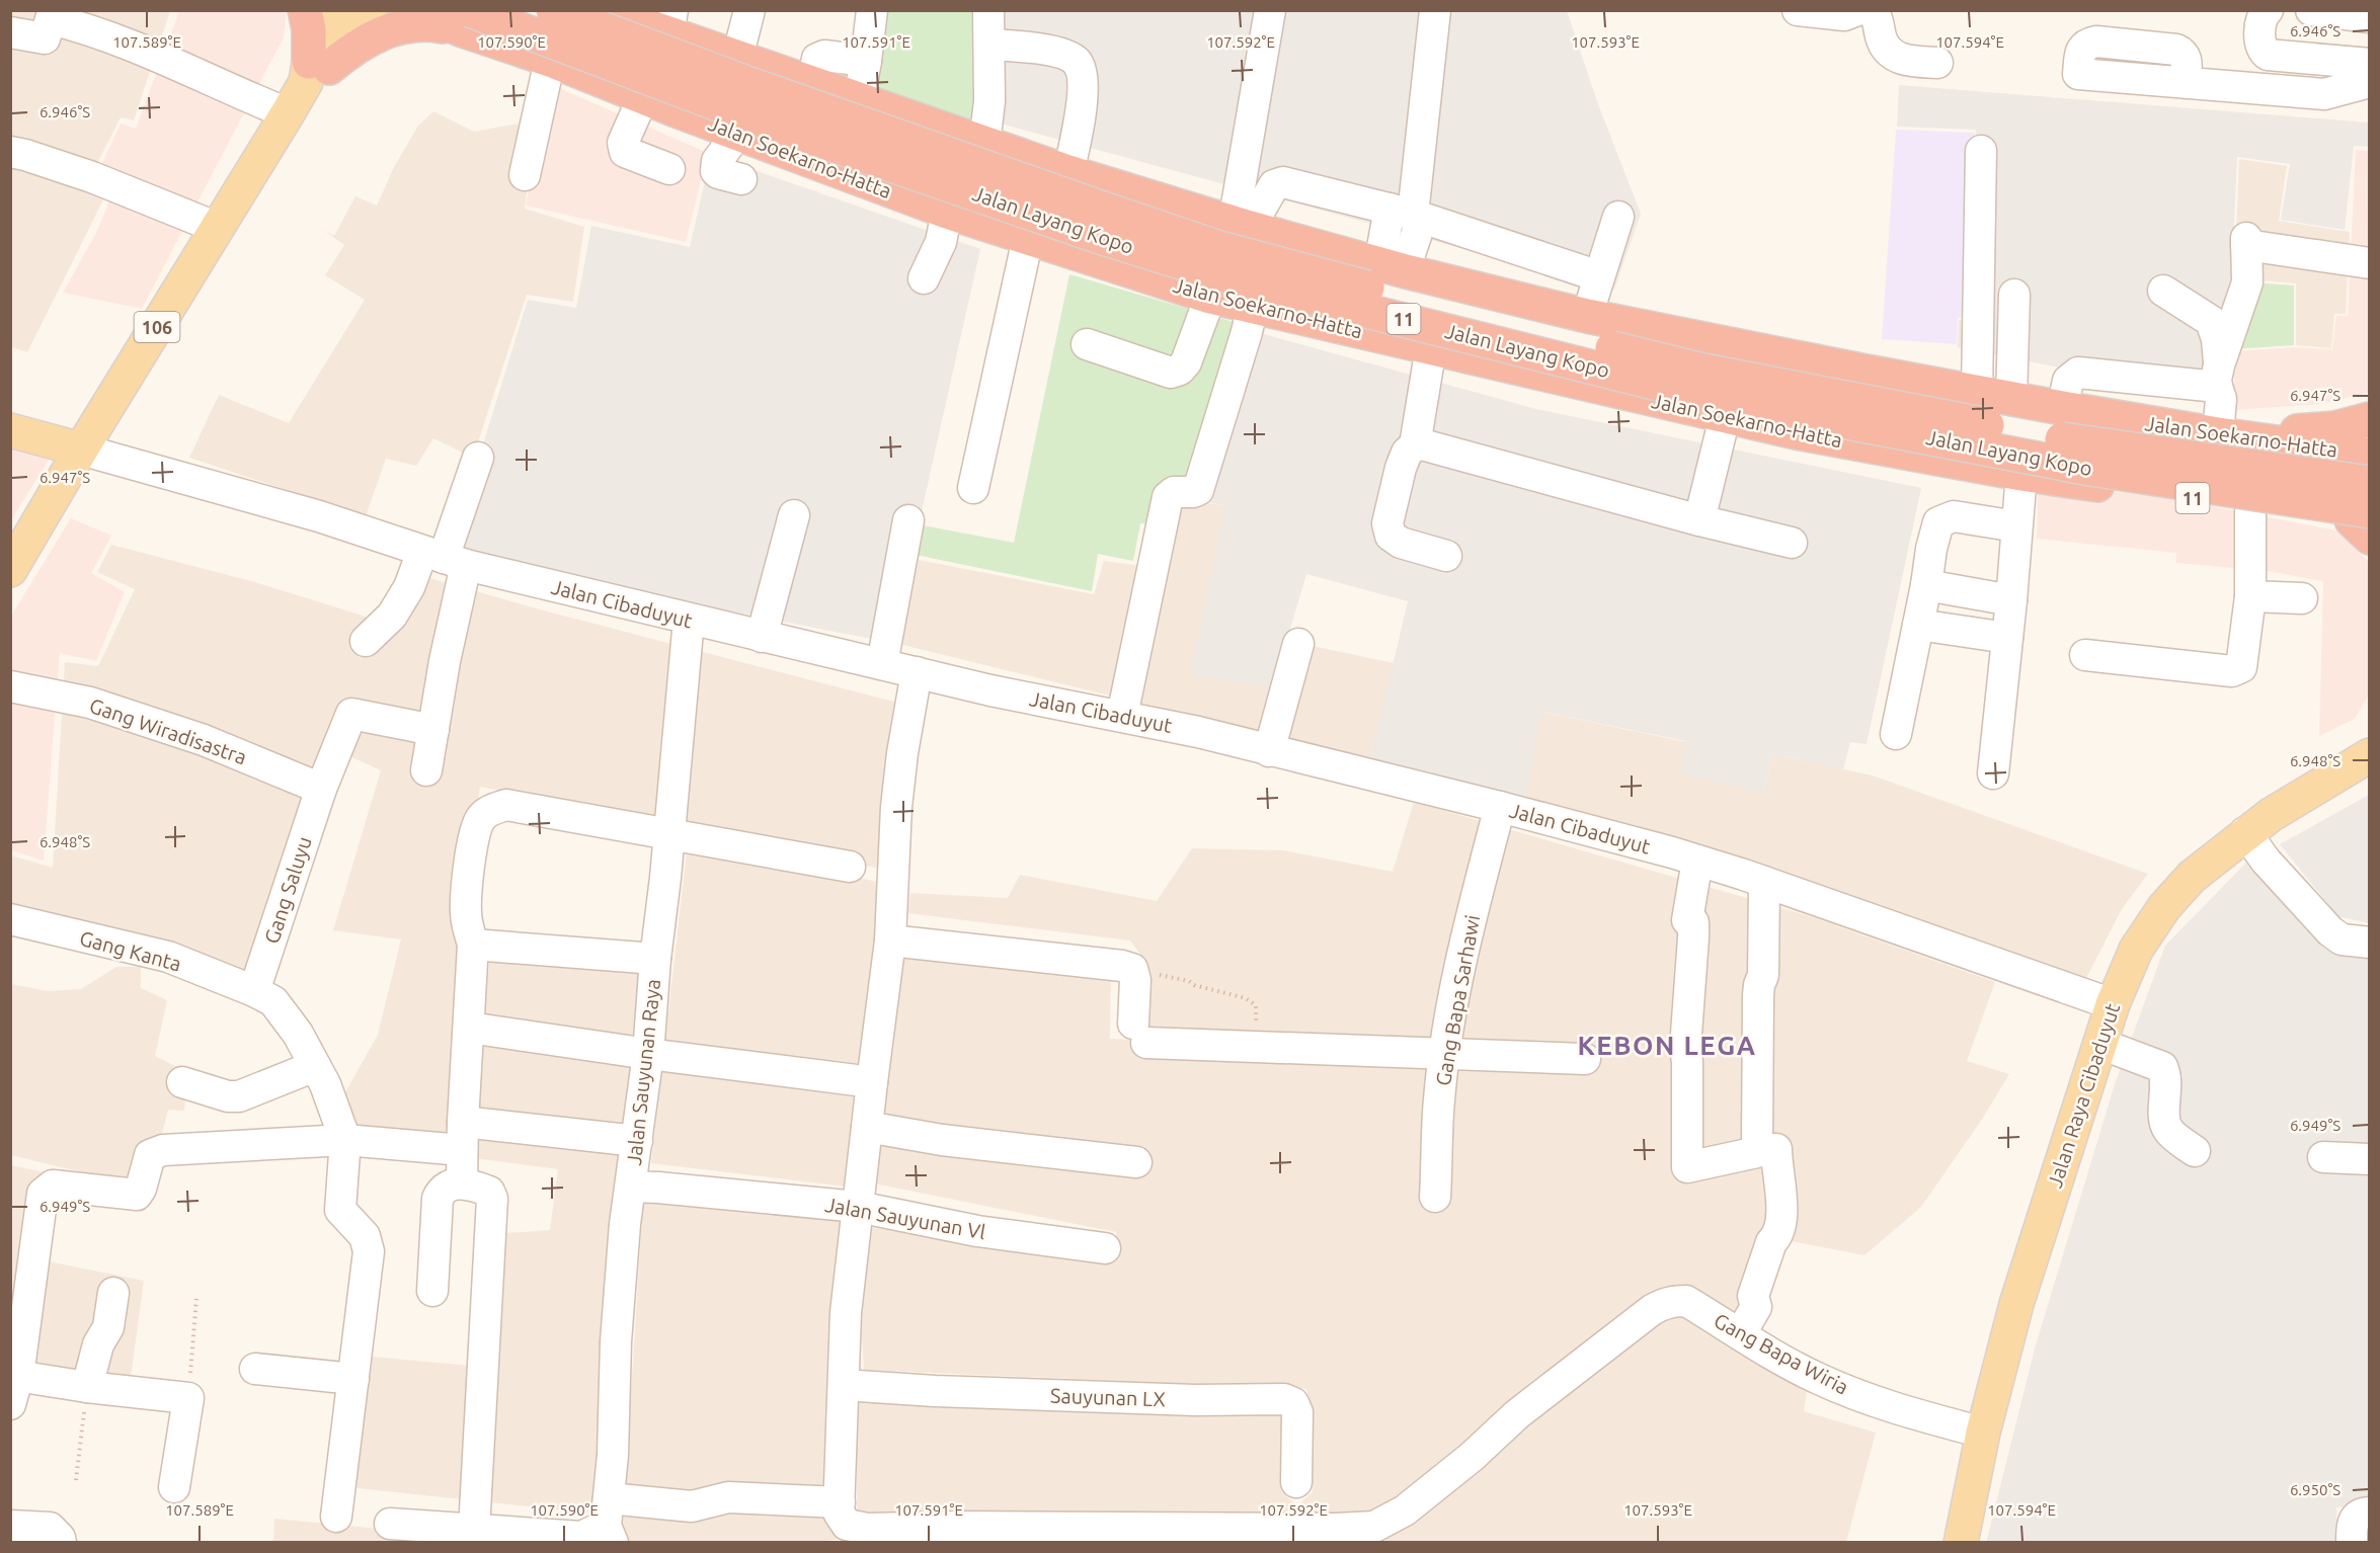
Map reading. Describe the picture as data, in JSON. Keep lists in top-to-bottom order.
{
  "streets": {
    "highway": ["Jalan Soekarno-Hatta", "Jalan Layang Kopo", "11"],
    "main road": ["106", "Jalan Raya Cibaduyut"],
    "street": [
      "Jalan Cibaduyut",
      "Gang Wiradisastra",
      "Gang Saluyu",
      "Gang Kanta",
      "Gang Bapa Sarhawi",
      "Jalan Sauyunan Raya",
      "Jalan Sauyunan Vl",
      "Gang Bapa Wiria",
      "Sauyunan LX"
    ]
  },
  "crossings": [
    ["Jalan Soekarno-Hatta", "Jalan Layang Kopo"],
    ["106", "Jalan Cibaduyut"],
    ["Jalan Cibaduyut", "Gang Bapa Sarhawi"],
    ["Jalan Cibaduyut", "Jalan Sauyunan Raya"],
    ["Jalan Cibaduyut", "Jalan Raya Cibaduyut"],
    ["Gang Wiradisastra", "Gang Saluyu"],
    ["Gang Saluyu", "Gang Kanta"],
    ["Jalan Sauyunan Raya", "Jalan Sauyunan Vl"],
    ["Jalan Raya Cibaduyut", "Gang Bapa Wiria"]
  ],
  "districts": ["KEBON LEGA"],
  "coordinates": [
    "6.946°S",
    "107.589°E",
    "107.590°E",
    "107.591°E",
    "107.592°E",
    "107.593°E",
    "107.594°E",
    "6.947°S",
    "6.948°S",
    "6.949°S",
    "6.950°S"
  ]
}
